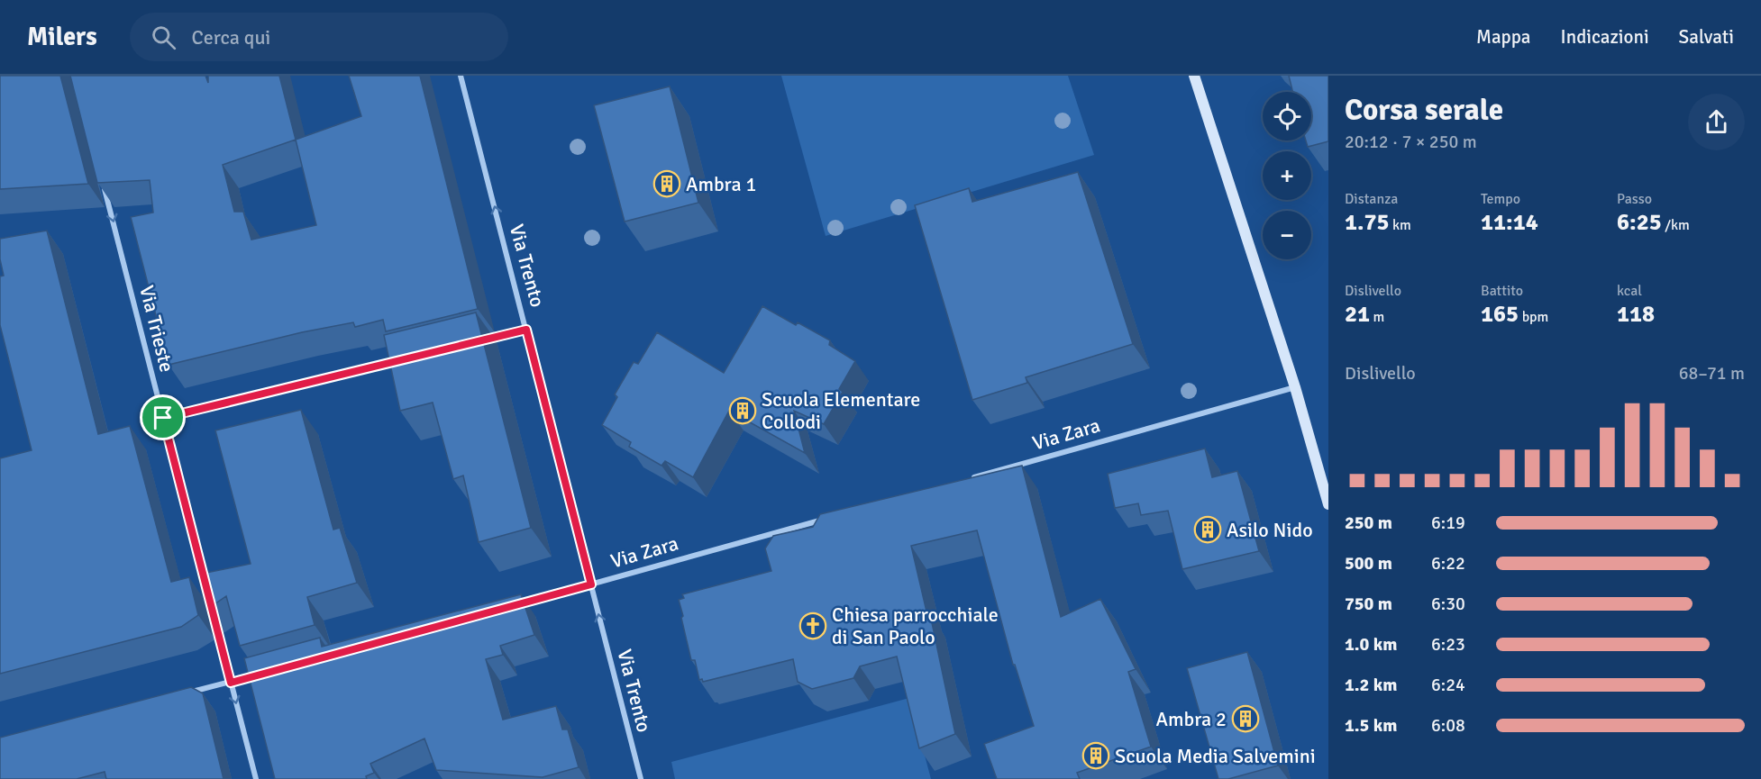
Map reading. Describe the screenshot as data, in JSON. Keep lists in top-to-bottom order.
{
  "streets": {
    "street": ["Via Trento", "Via Trieste", "Via Zara"]
  },
  "crossings": [
    ["Via Trento", "Via Zara"]
  ],
  "one_way": ["Via Trento", "Via Trieste"],
  "places": {
    "building": [
      "Ambra 1",
      "Scuola Elementare Collodi",
      "Asilo Nido",
      "Ambra 2",
      "Scuola Media Salvemini"
    ],
    "church": ["Chiesa parrocchiale di San Paolo"]
  },
  "page": {
    "header": "Milers",
    "search": "Cerca qui",
    "nav": ["Mappa", "Indicazioni", "Salvati"],
    "heading": ["Corsa serale", "20:12 · 7 × 250 m"],
    "map_buttons": ["+", "−"],
    "stats": [
      ["Distanza", "1.75 km"],
      ["Tempo", "11:14"],
      ["Passo", "6:25 /km"],
      ["Dislivello", "21 m"],
      ["Battito", "165 bpm"],
      ["kcal", "118"]
    ],
    "chart": ["Dislivello", "68–71 m"],
    "list": [
      {
        "name": "250 m",
        "note": "6:19"
      },
      {
        "name": "500 m",
        "note": "6:22"
      },
      {
        "name": "750 m",
        "note": "6:30"
      },
      {
        "name": "1.0 km",
        "note": "6:23"
      },
      {
        "name": "1.2 km",
        "note": "6:24"
      },
      {
        "name": "1.5 km",
        "note": "6:08"
      }
    ]
  }
}
